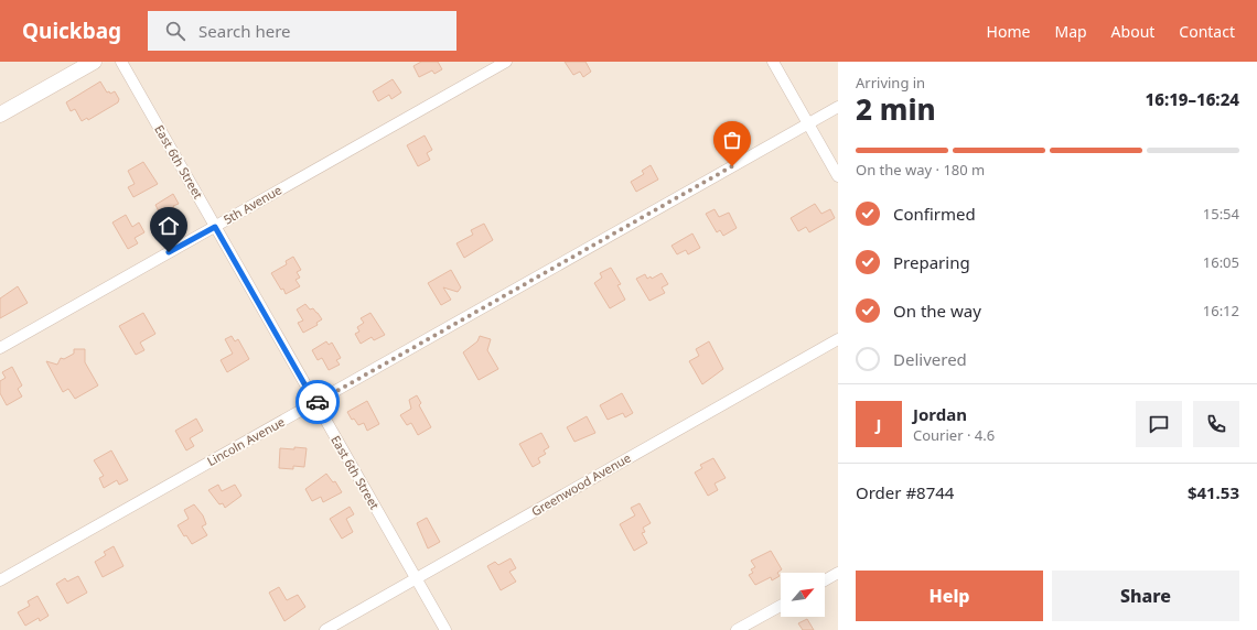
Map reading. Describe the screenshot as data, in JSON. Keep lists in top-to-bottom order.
{
  "streets": {
    "street": [
      "East 6th Street",
      "5th Avenue",
      "Lincoln Avenue",
      "Greenwood Avenue"
    ]
  },
  "crossings": [
    ["East 6th Street", "5th Avenue"],
    ["East 6th Street", "Lincoln Avenue"],
    ["East 6th Street", "Greenwood Avenue"]
  ],
  "north": "top right",
  "page": {
    "header": "Quickbag",
    "search": "Search here",
    "nav": [
      "Home",
      "Map",
      "About",
      "Contact"
    ],
    "heading": ["2 min", "Arriving in", "16:19–16:24"],
    "panel": [
      "Jordan",
      "Courier · 4.6",
      "Order #8744",
      "$41.53"
    ],
    "bar": "On the way · 180 m",
    "list": [
      ["Confirmed", "15:54"],
      ["Preparing", "16:05"],
      ["On the way", "16:12"],
      "Delivered"
    ],
    "round": "J",
    "buttons": ["Help", "Share"]
  }
}
